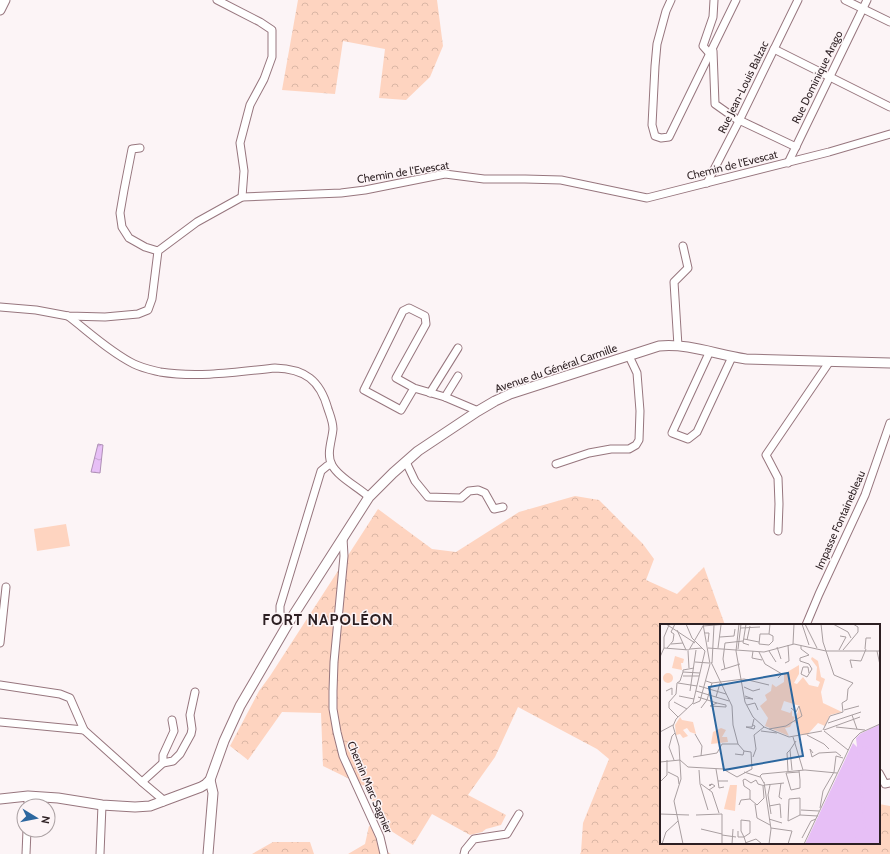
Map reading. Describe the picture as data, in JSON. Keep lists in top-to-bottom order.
{
  "streets": {
    "street": [
      "Rue Dominique Arago",
      "Rue Jean-Louis Balzac",
      "Chemin de l'Evescat",
      "Avenue du Général Carmille",
      "Impasse Fontainebleau",
      "Chemin Marc Sagnier"
    ]
  },
  "crossings": [
    ["Rue Dominique Arago", "Chemin de l'Evescat"],
    ["Rue Jean-Louis Balzac", "Chemin de l'Evescat"],
    ["Avenue du Général Carmille", "Chemin Marc Sagnier"]
  ],
  "districts": ["FORT NAPOLÉON"],
  "north": "right"
}
